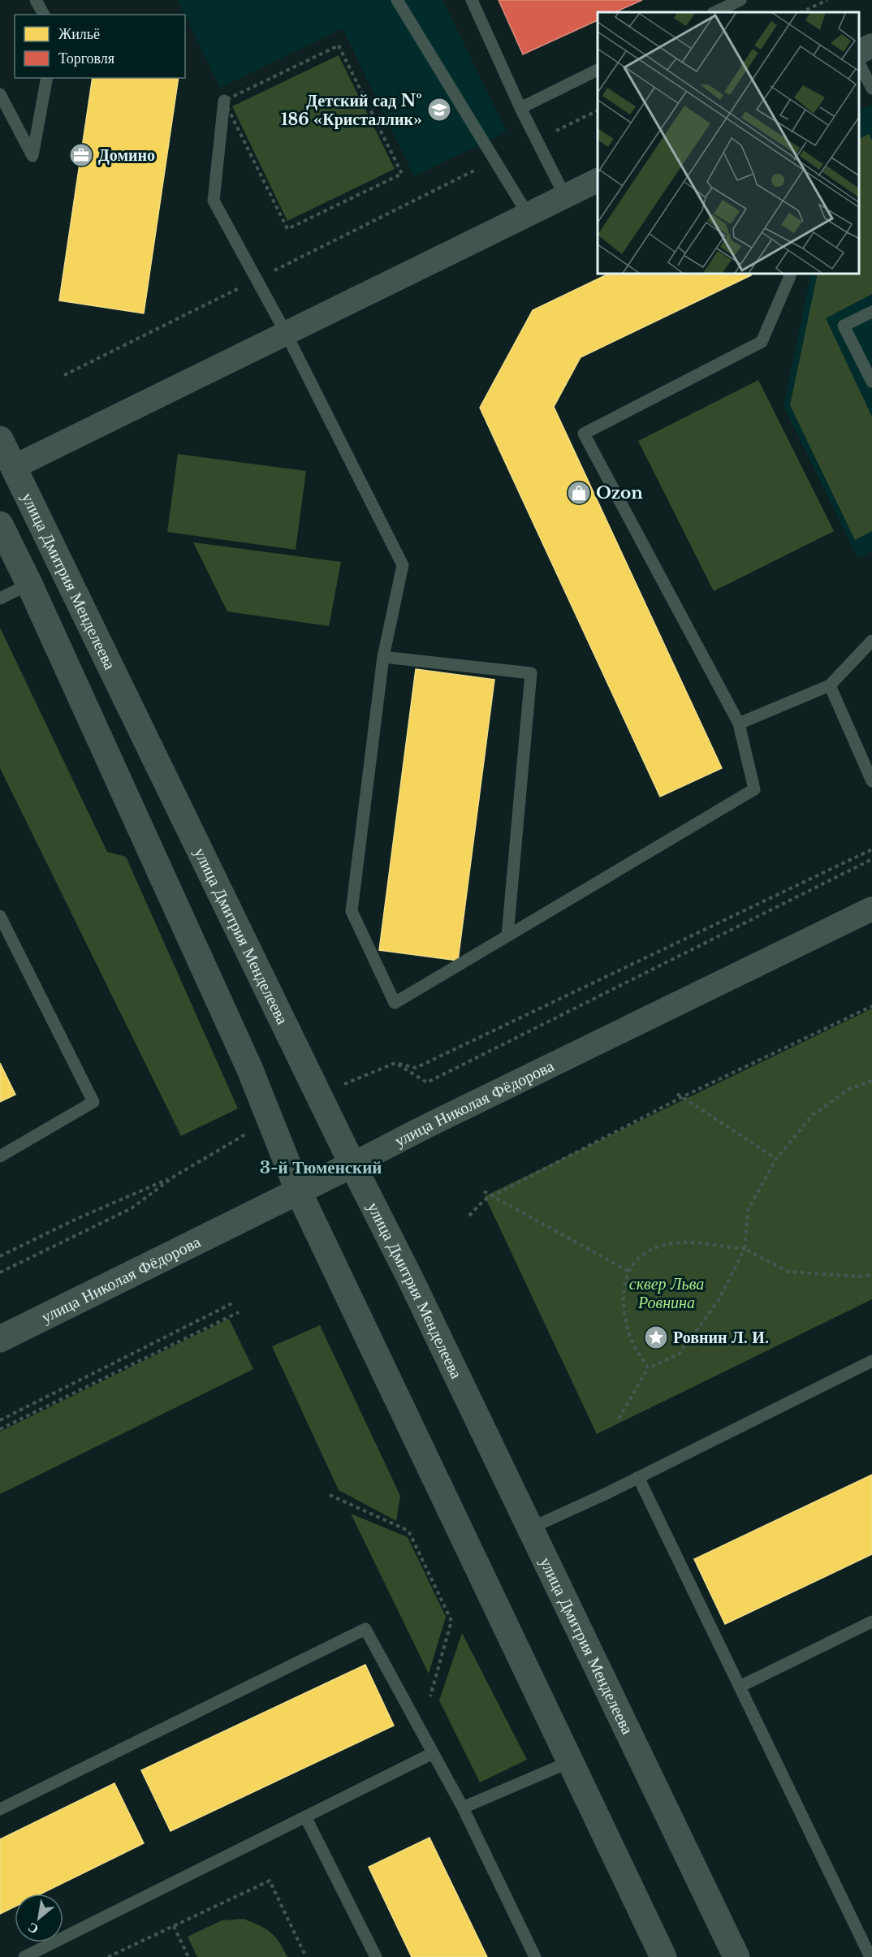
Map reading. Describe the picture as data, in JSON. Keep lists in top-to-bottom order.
{
  "streets": {
    "street": ["улица Дмитрия Менделеева", "улица Николая Фёдорова"]
  },
  "crossings": [
    ["улица Дмитрия Менделеева", "улица Николая Фёдорова"]
  ],
  "districts": ["3-й Тюменский"],
  "parks": ["сквер Льва Ровнина"],
  "places": {
    "school or university": ["Детский сад № 186 «Кристаллик»"],
    "office": ["Домино"],
    "shop": ["Ozon"],
    "place": ["Ровнин Л. И."]
  },
  "legend": ["Жильё", "Торговля"],
  "north": "bottom left"
}
